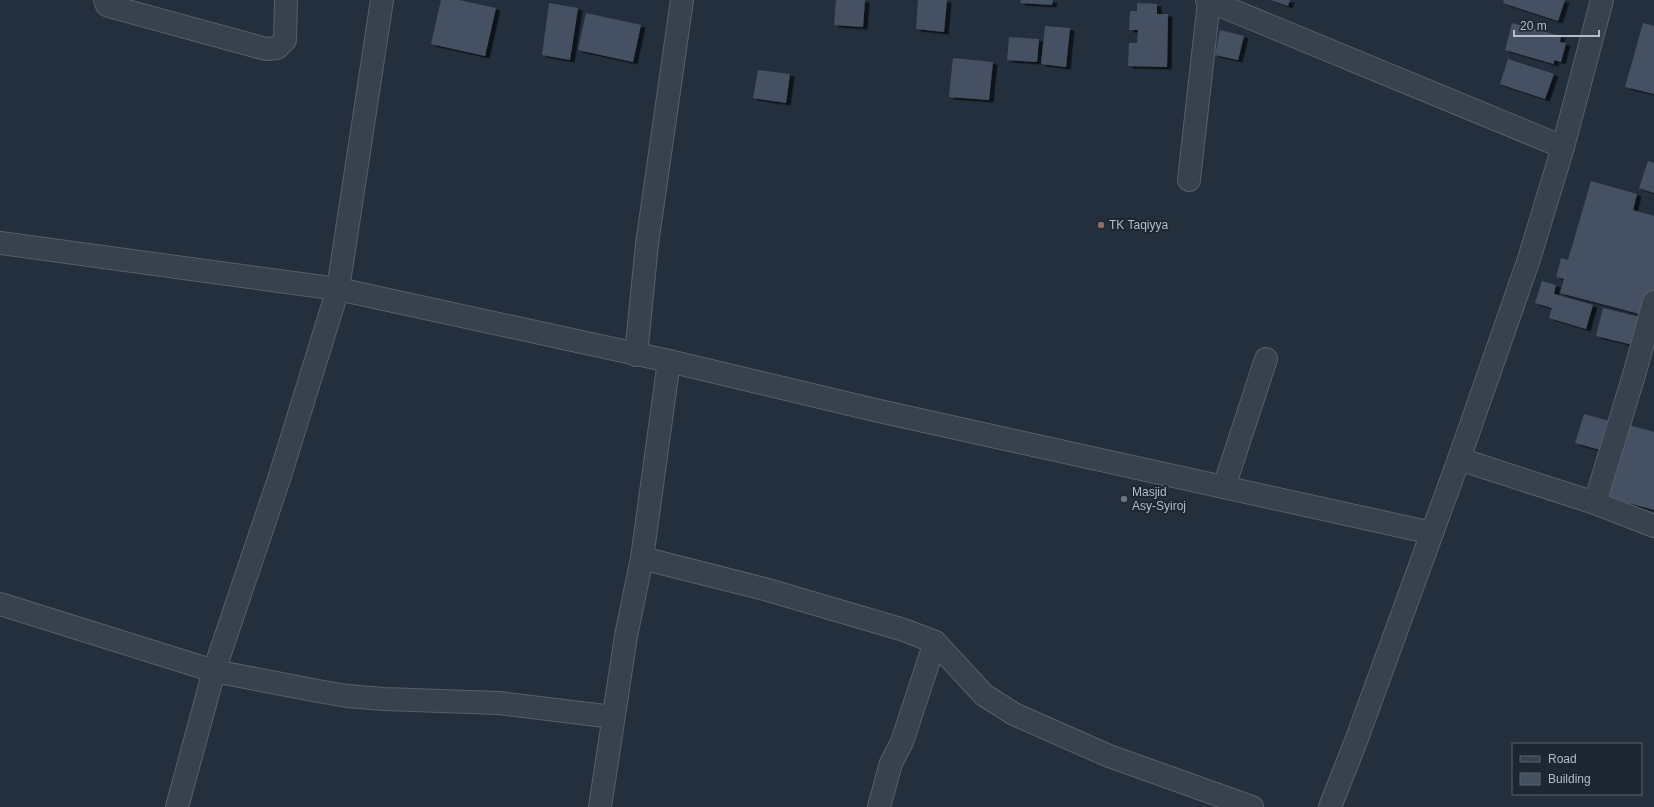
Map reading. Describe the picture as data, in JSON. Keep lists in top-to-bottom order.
{
  "places": ["TK Taqiyya", "Masjid Asy-Syiroj"],
  "legend": ["Road", "Building"],
  "scale_bar": "20 m"
}
